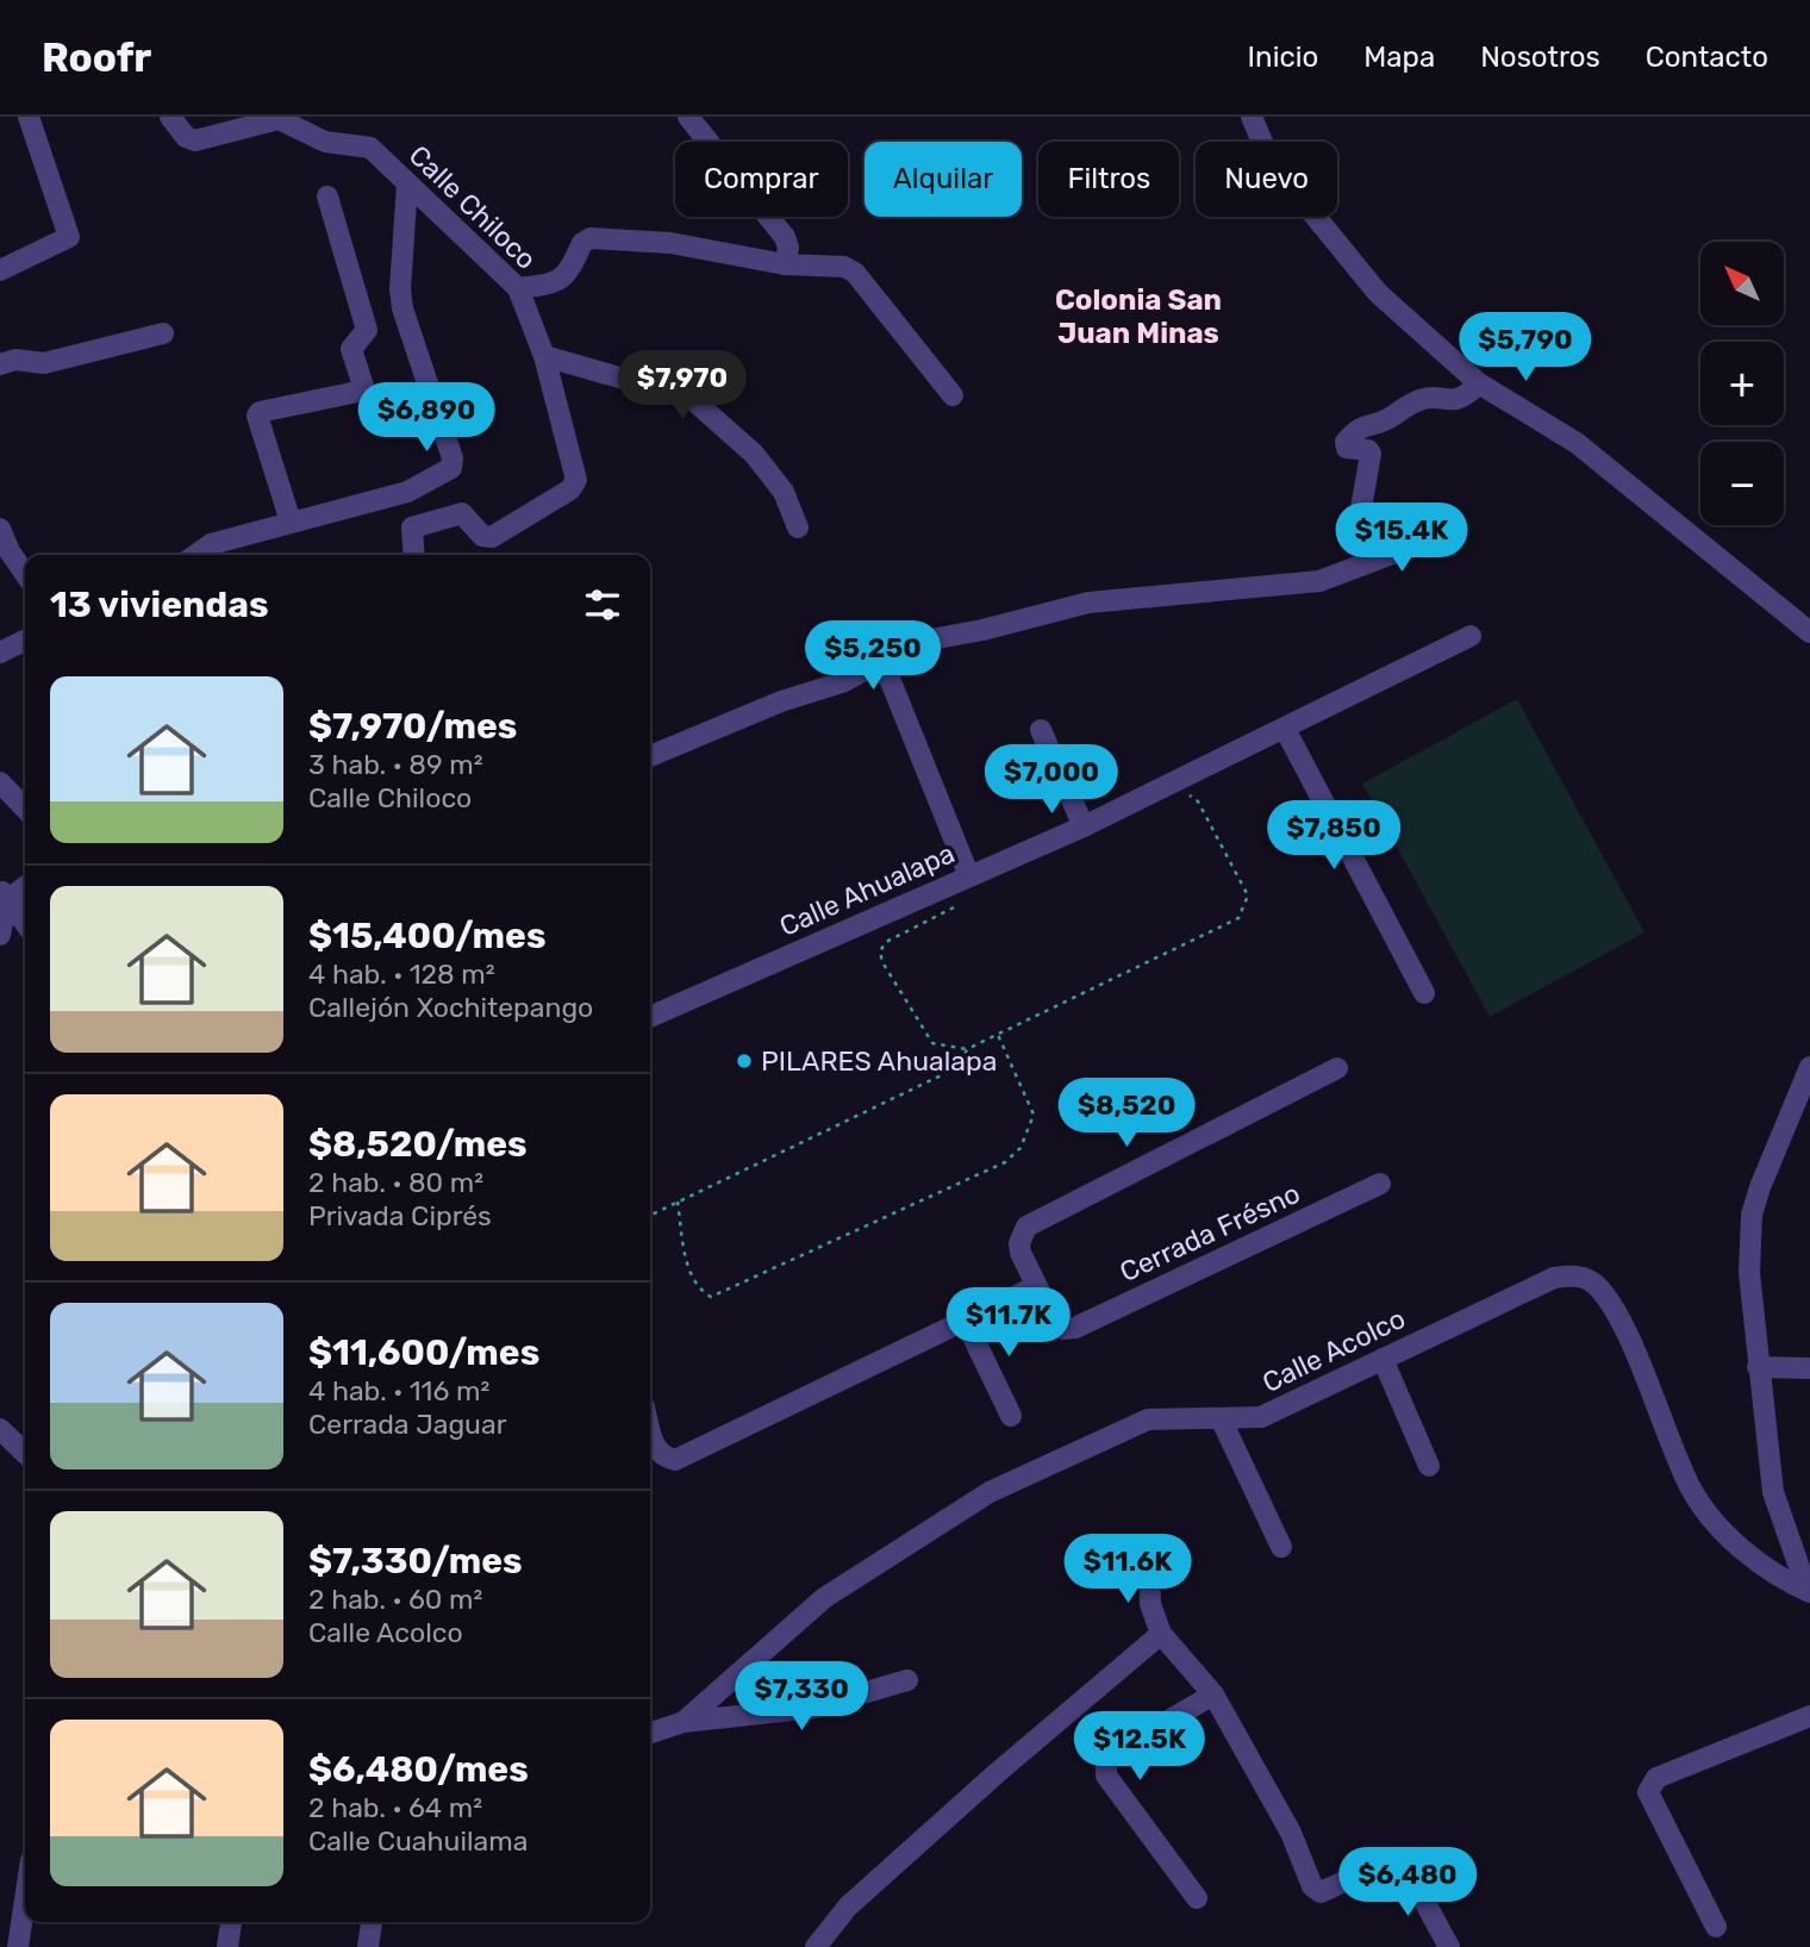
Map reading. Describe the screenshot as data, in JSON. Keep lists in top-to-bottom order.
{
  "streets": {
    "street": [
      "Calle Chiloco",
      "Calle Ahualapa",
      "Cerrada Frésno",
      "Calle Acolco"
    ]
  },
  "districts": ["Colonia San Juan Minas"],
  "places": ["PILARES Ahualapa"],
  "north": "top left",
  "page": {
    "header": "Roofr",
    "nav": [
      "Inicio",
      "Mapa",
      "Nosotros",
      "Contacto"
    ],
    "chip": [
      "Comprar",
      "Alquilar",
      "Filtros",
      "Nuevo"
    ],
    "map_buttons": ["+", "−"],
    "price": [
      "$5,790",
      "$7,970",
      "$6,890",
      "$15.4K",
      "$5,250",
      "$7,000",
      "$7,850",
      "$8,520",
      "$11.7K",
      "$11.6K",
      "$7,330",
      "$12.5K",
      "$6,480"
    ],
    "heading": "13 viviendas",
    "list": [
      {
        "name": "$7,970/mes",
        "note": "3 hab. · 89 m² · Calle Chiloco"
      },
      {
        "name": "$15,400/mes",
        "note": "4 hab. · 128 m² · Callejón Xochitepango"
      },
      {
        "name": "$8,520/mes",
        "note": "2 hab. · 80 m² · Privada Ciprés"
      },
      {
        "name": "$11,600/mes",
        "note": "4 hab. · 116 m² · Cerrada Jaguar"
      },
      {
        "name": "$7,330/mes",
        "note": "2 hab. · 60 m² · Calle Acolco"
      },
      {
        "name": "$6,480/mes",
        "note": "2 hab. · 64 m² · Calle Cuahuilama"
      }
    ]
  }
}
